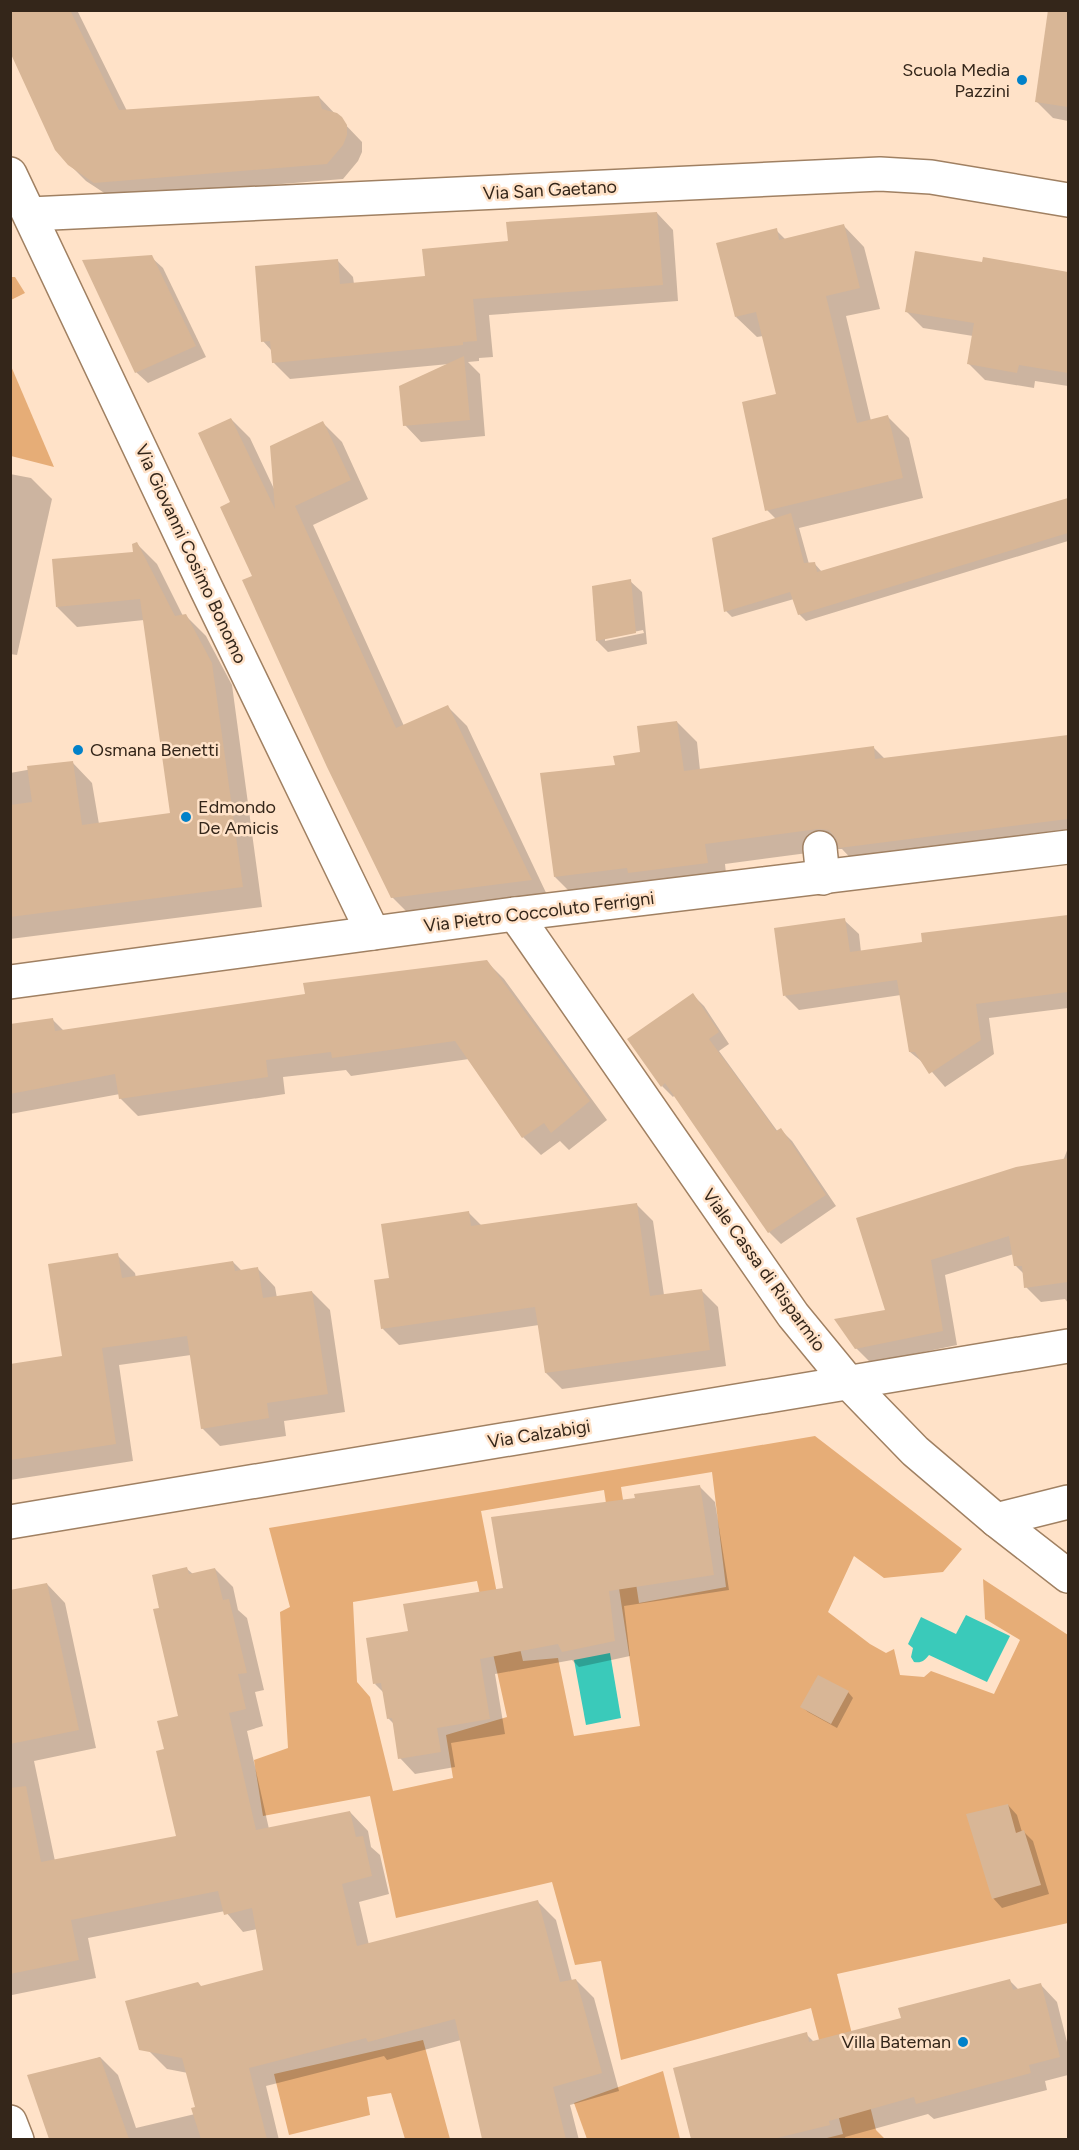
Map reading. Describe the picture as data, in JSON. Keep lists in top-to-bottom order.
{
  "streets": {
    "street": [
      "Via San Gaetano",
      "Via Giovanni Cosimo Bonomo",
      "Via Pietro Coccoluto Ferrigni",
      "Viale Cassa di Risparmio",
      "Via Calzabigi"
    ]
  },
  "crossings": [
    ["Via San Gaetano", "Via Giovanni Cosimo Bonomo"],
    ["Via Giovanni Cosimo Bonomo", "Via Pietro Coccoluto Ferrigni"],
    ["Via Pietro Coccoluto Ferrigni", "Viale Cassa di Risparmio"],
    ["Viale Cassa di Risparmio", "Via Calzabigi"]
  ],
  "places": [
    "Scuola Media Pazzini",
    "Osmana Benetti",
    "Edmondo De Amicis",
    "Villa Bateman"
  ]
}
